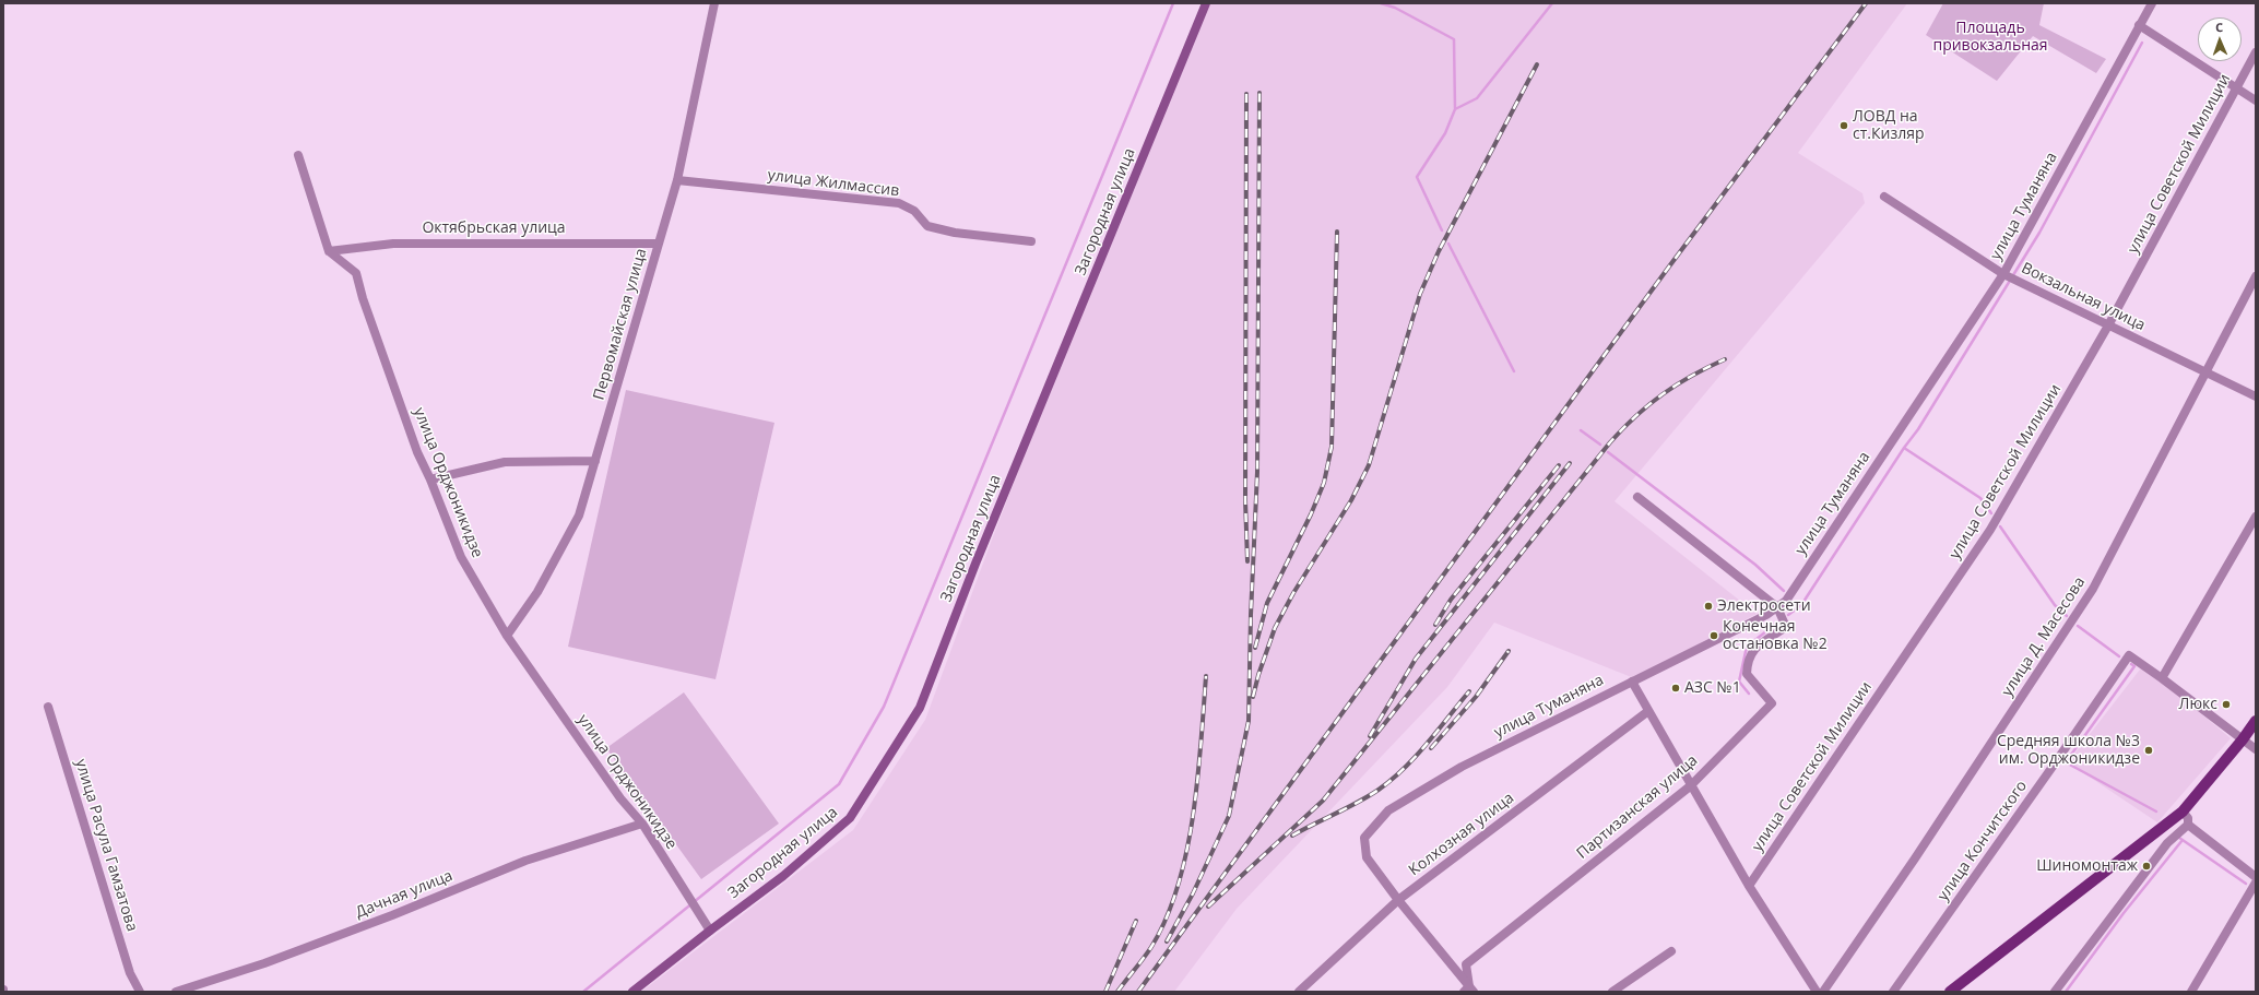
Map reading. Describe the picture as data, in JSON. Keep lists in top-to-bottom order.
{
  "streets": {
    "main road": ["Загородная улица"],
    "street": [
      "улица Советской Милиции",
      "улица Жилмассив",
      "улица Туманяна",
      "Октябрьская улица",
      "Вокзальная улица",
      "Первомайская улица",
      "улица Орджоникидзе",
      "улица Д. Масесова",
      "Партизанская улица",
      "Колхозная улица",
      "улица Кончитского",
      "улица Расула Гамзатова",
      "Дачная улица"
    ]
  },
  "crossings": [
    ["улица Советской Милиции", "Вокзальная улица"],
    ["улица Жилмассив", "Первомайская улица"],
    ["улица Туманяна", "Вокзальная улица"],
    ["улица Туманяна", "Партизанская улица"],
    ["улица Туманяна", "Колхозная улица"],
    ["Загородная улица", "улица Орджоникидзе"],
    ["Октябрьская улица", "Первомайская улица"],
    ["Октябрьская улица", "улица Орджоникидзе"],
    ["Вокзальная улица", "улица Д. Масесова"],
    ["Первомайская улица", "улица Орджоникидзе"],
    ["улица Орджоникидзе", "Дачная улица"]
  ],
  "parks": ["Площадь привокзальная"],
  "places": [
    "ЛОВД на ст.Кизляр",
    "Электросети",
    "Конечная остановка №2",
    "АЗС №1",
    "Люкс",
    "Средняя школа №3 им. Орджоникидзе",
    "Шиномонтаж"
  ],
  "north": "top"
}
